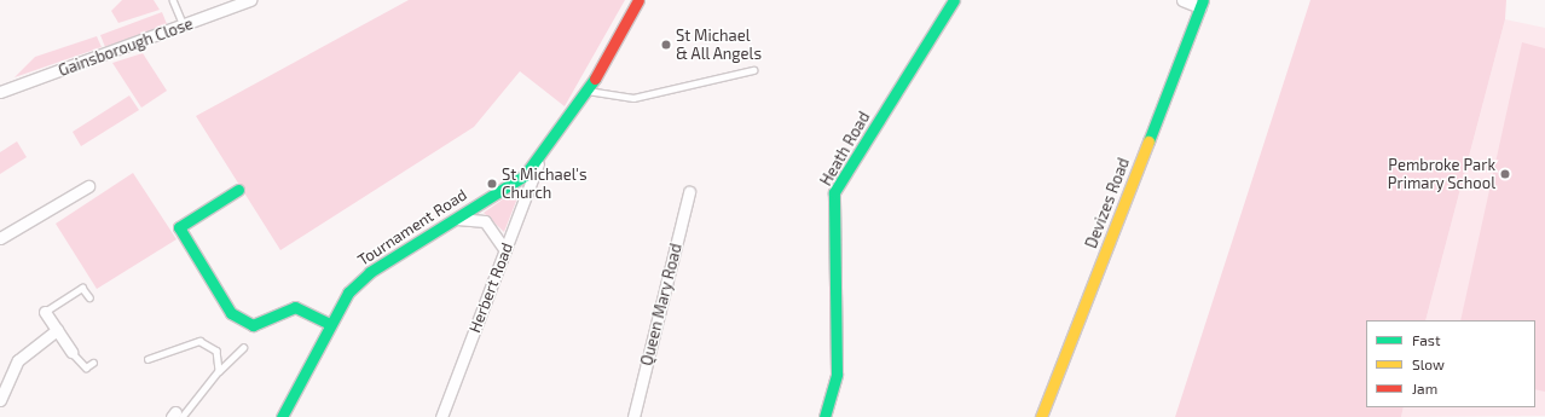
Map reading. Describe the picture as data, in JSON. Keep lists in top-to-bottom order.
{
  "streets": {
    "street": [
      "Gainsborough Close",
      "Heath Road",
      "Devizes Road",
      "Tournament Road",
      "Herbert Road",
      "Queen Mary Road"
    ]
  },
  "crossings": [
    ["Tournament Road", "Herbert Road"]
  ],
  "places": ["St Michael & All Angels", "Pembroke Park Primary School", "St Michael's Church"],
  "legend": ["Fast", "Slow", "Jam"]
}
